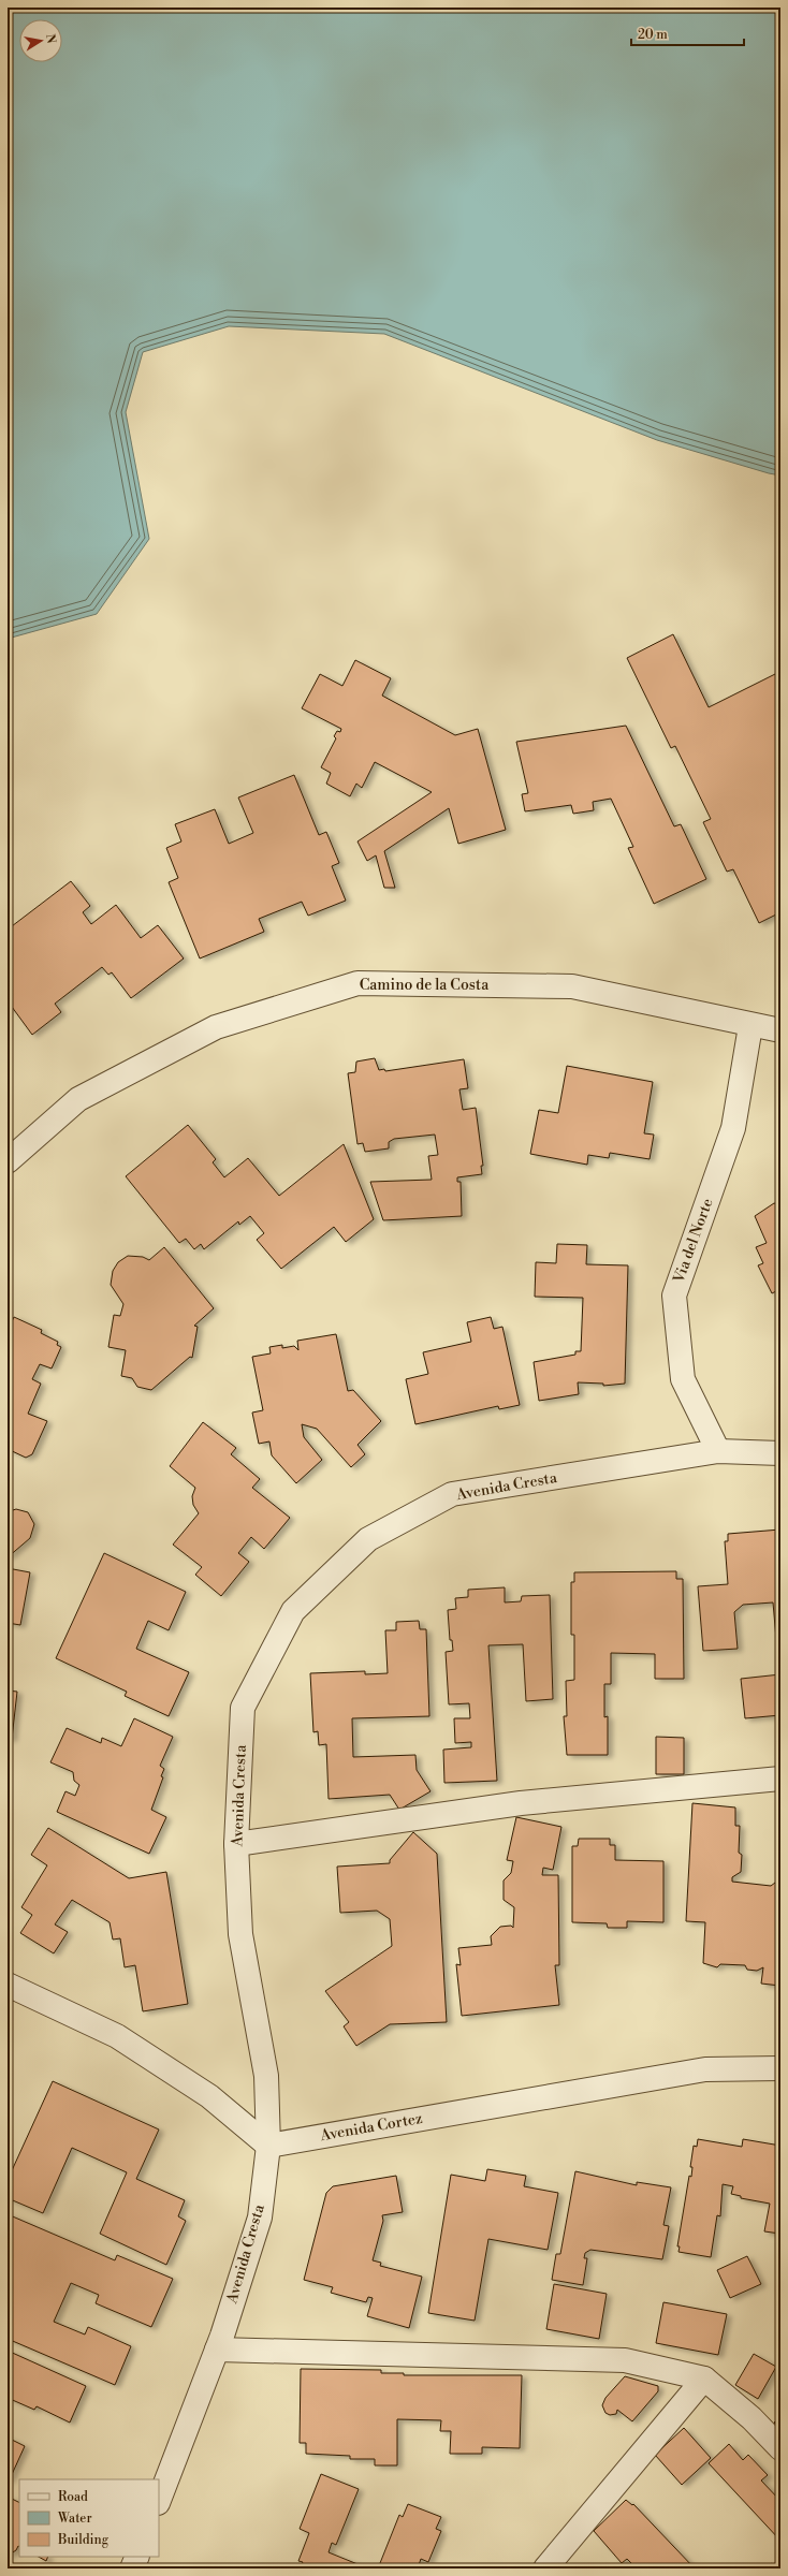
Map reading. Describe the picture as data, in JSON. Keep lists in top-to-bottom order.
{
  "streets": {
    "street": [
      "Camino de la Costa",
      "Via del Norte",
      "Avenida Cresta",
      "Avenida Cortez"
    ]
  },
  "crossings": [
    ["Camino de la Costa", "Via del Norte"],
    ["Via del Norte", "Avenida Cresta"],
    ["Avenida Cresta", "Avenida Cortez"]
  ],
  "legend": ["Road", "Water", "Building"],
  "scale_bar": "20 m",
  "north": "right"
}
